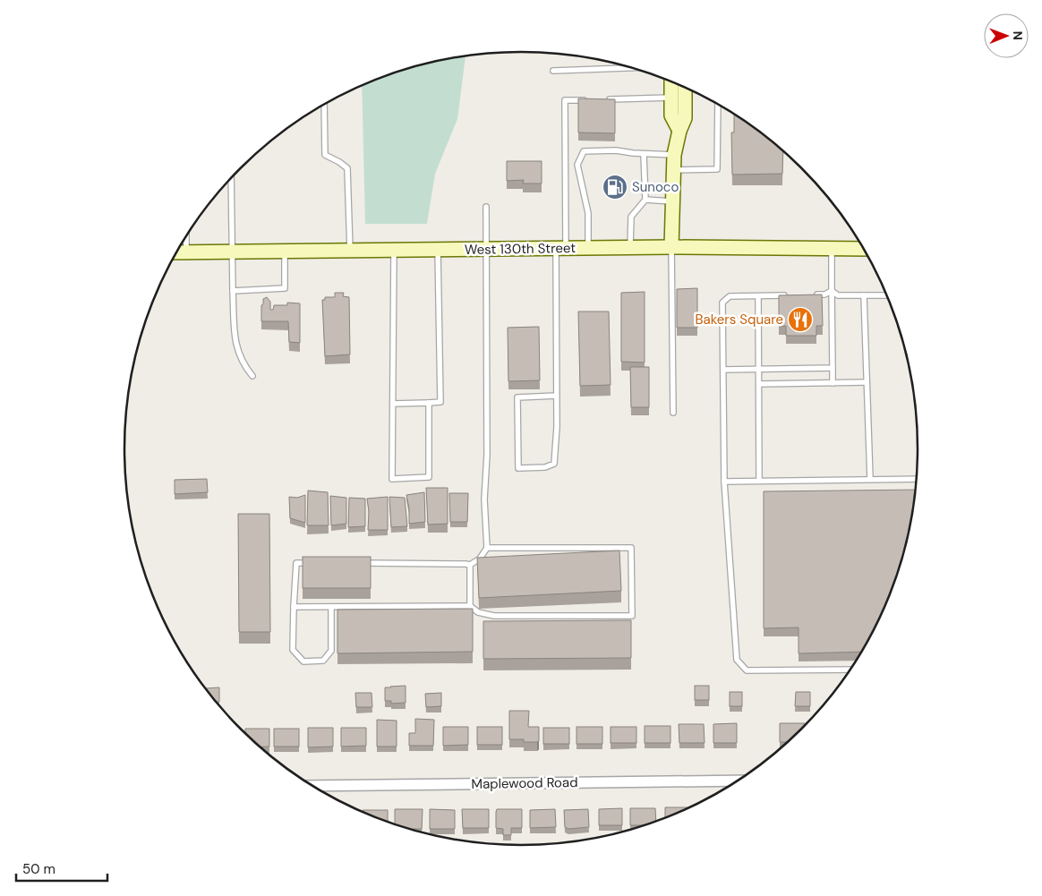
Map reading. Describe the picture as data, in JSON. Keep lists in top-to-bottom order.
{
  "streets": {
    "main road": ["West 130th Street"],
    "street": ["Maplewood Road"]
  },
  "places": {
    "fuel station": ["Sunoco"],
    "restaurant": ["Bakers Square"]
  },
  "scale_bar": "50 m",
  "north": "right"
}
